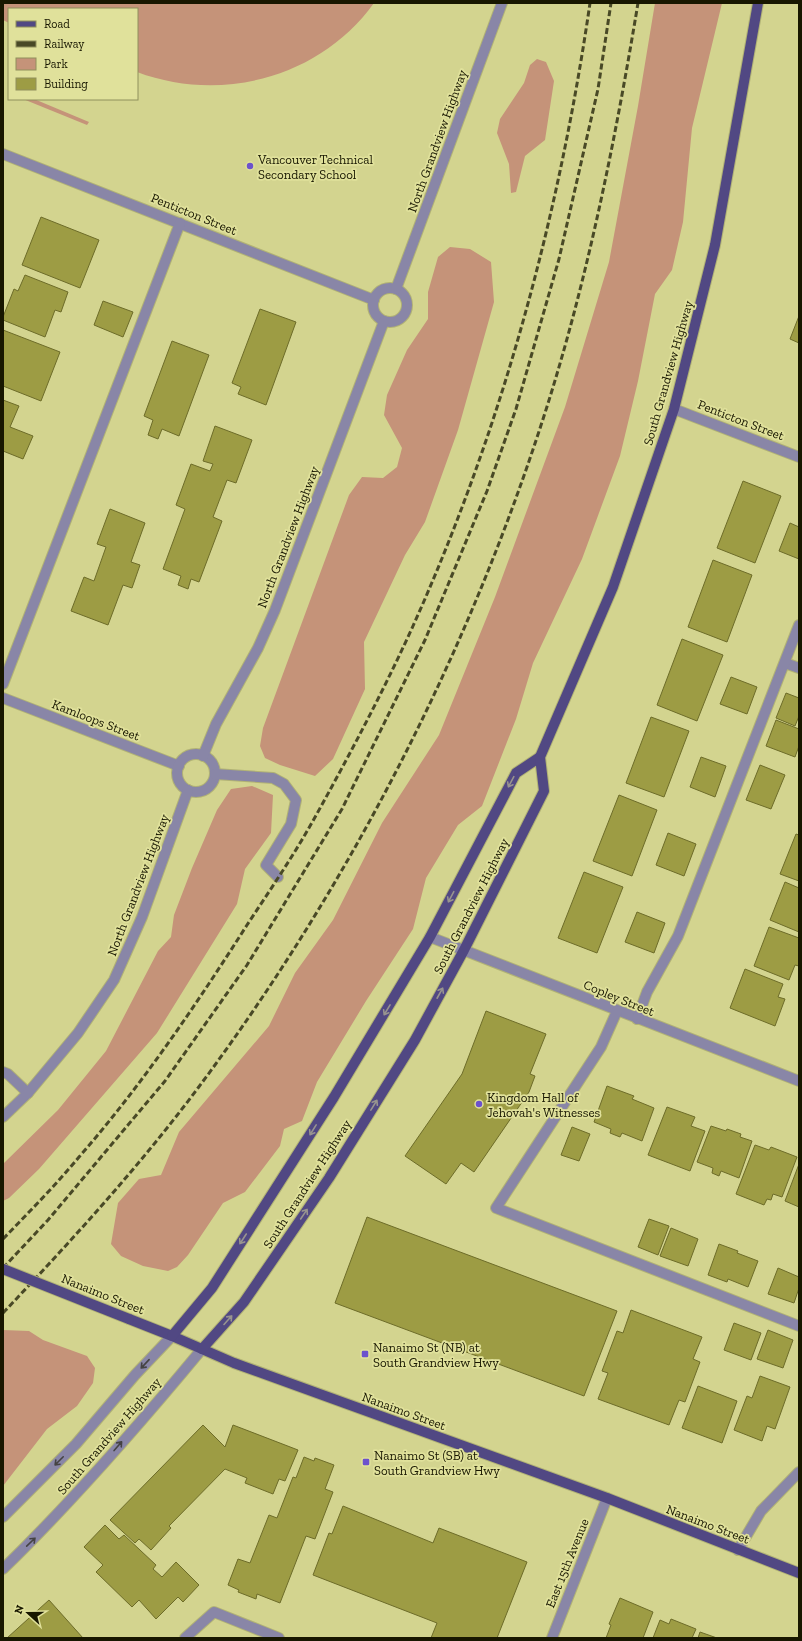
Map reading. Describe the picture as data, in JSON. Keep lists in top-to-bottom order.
{
  "streets": {
    "main road": ["South Grandview Highway", "Nanaimo Street"],
    "street": [
      "North Grandview Highway",
      "Penticton Street",
      "Kamloops Street",
      "Copley Street",
      "East 15th Avenue"
    ]
  },
  "crossings": [
    ["North Grandview Highway", "Penticton Street"],
    ["North Grandview Highway", "Kamloops Street"],
    ["Penticton Street", "South Grandview Highway"],
    ["South Grandview Highway", "Copley Street"],
    ["South Grandview Highway", "Nanaimo Street"],
    ["Nanaimo Street", "East 15th Avenue"]
  ],
  "places": {
    "other": ["Vancouver Technical Secondary School", "Kingdom Hall of Jehovah's Witnesses"],
    "transit": ["Nanaimo St (NB) at South Grandview Hwy", "Nanaimo St (SB) at South Grandview Hwy"]
  },
  "legend": [
    "Road",
    "Railway",
    "Park",
    "Building"
  ],
  "north": "left"
}
